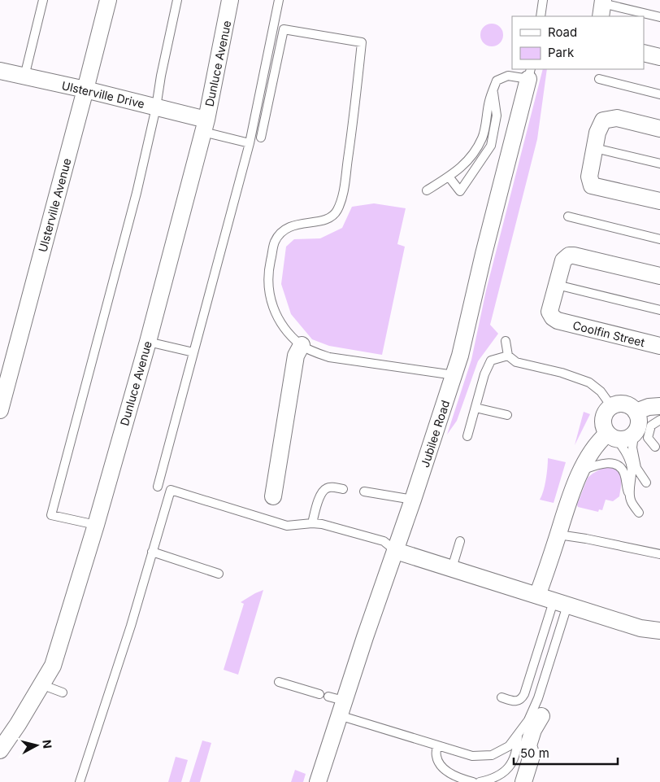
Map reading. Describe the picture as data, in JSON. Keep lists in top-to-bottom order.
{
  "streets": {
    "street": [
      "Dunluce Avenue",
      "Ulsterville Drive",
      "Ulsterville Avenue",
      "Coolfin Street",
      "Jubilee Road"
    ]
  },
  "crossings": [
    ["Dunluce Avenue", "Ulsterville Drive"],
    ["Ulsterville Drive", "Ulsterville Avenue"]
  ],
  "legend": ["Road", "Park"],
  "scale_bar": "50 m",
  "north": "right"
}
